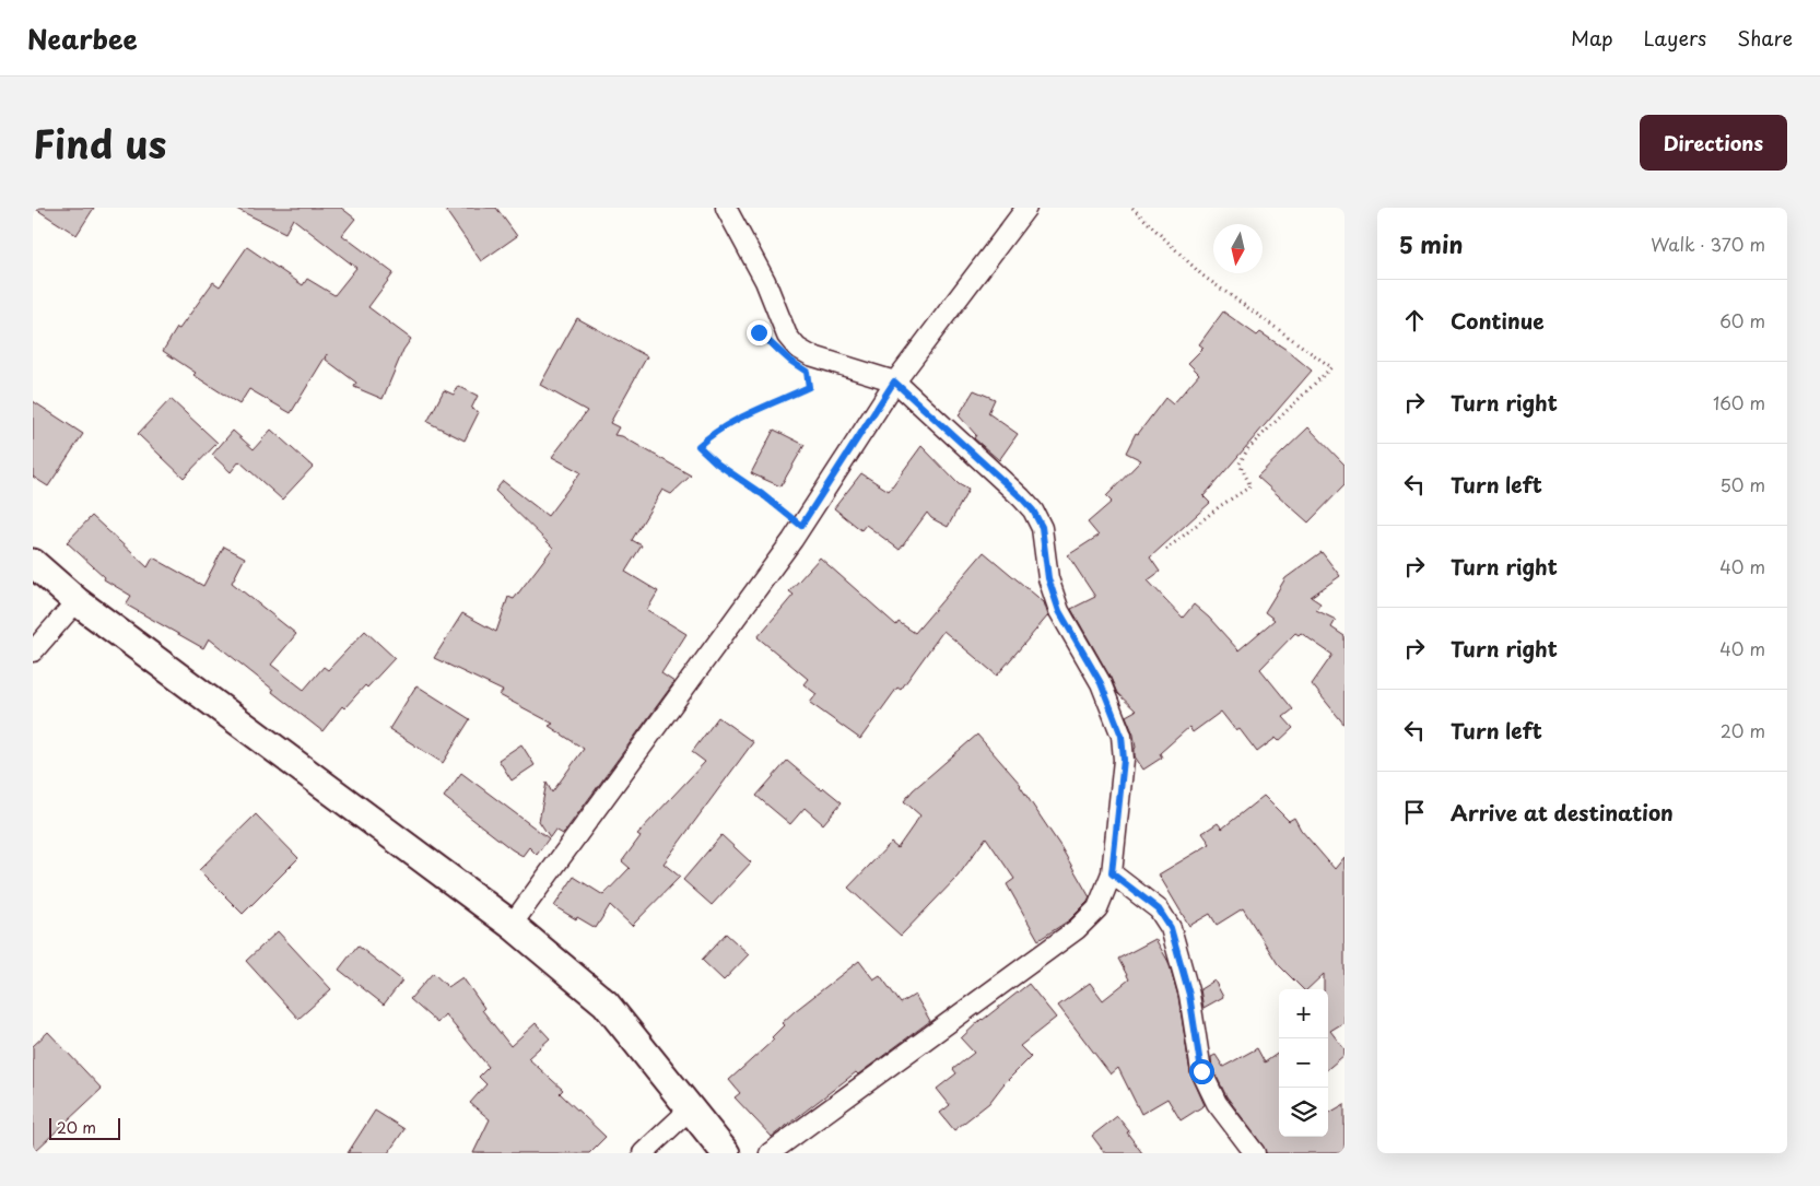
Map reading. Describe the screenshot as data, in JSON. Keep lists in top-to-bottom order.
{
  "scale_bar": "20 m",
  "north": "bottom",
  "page": {
    "header": "Nearbee",
    "nav": ["Map", "Layers", "Share"],
    "title": "Find us",
    "buttons": "Directions",
    "heading": ["5 min", "Walk · 370 m"],
    "list": [
      ["Continue", "60 m"],
      ["Turn right", "160 m"],
      ["Turn left", "50 m"],
      ["Turn right", "40 m"],
      ["Turn right", "40 m"],
      ["Turn left", "20 m"],
      "Arrive at destination"
    ],
    "map_buttons": ["+", "−"],
    "scale": "20 m"
  }
}
